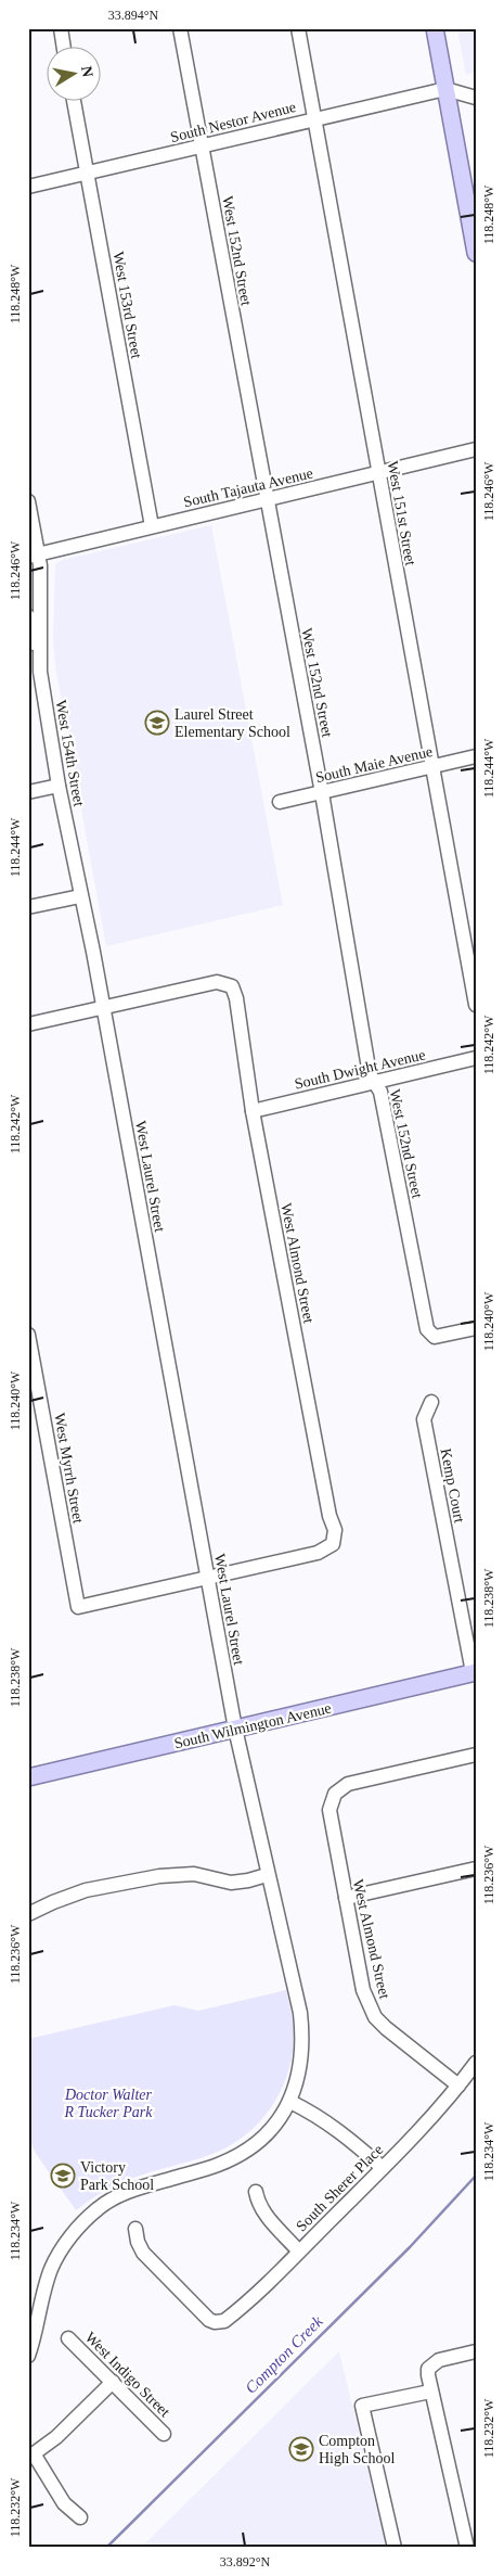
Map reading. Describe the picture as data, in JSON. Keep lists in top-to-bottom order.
{
  "streets": {
    "main road": ["South Wilmington Avenue"],
    "street": [
      "South Nestor Avenue",
      "West 152nd Street",
      "West 153rd Street",
      "South Tajauta Avenue",
      "West 151st Street",
      "West 154th Street",
      "South Maie Avenue",
      "South Dwight Avenue",
      "West Laurel Street",
      "West Almond Street",
      "West Myrrh Street",
      "Kemp Court",
      "South Sherer Place",
      "West Indigo Street"
    ]
  },
  "crossings": [
    ["South Nestor Avenue", "West 152nd Street"],
    ["South Nestor Avenue", "West 153rd Street"],
    ["South Nestor Avenue", "West 151st Street"],
    ["West 152nd Street", "South Tajauta Avenue"],
    ["West 152nd Street", "South Maie Avenue"],
    ["West 152nd Street", "South Dwight Avenue"],
    ["West 153rd Street", "South Tajauta Avenue"],
    ["South Tajauta Avenue", "West 151st Street"],
    ["South Tajauta Avenue", "West 154th Street"],
    ["West 151st Street", "South Maie Avenue"],
    ["West 154th Street", "West Laurel Street"],
    ["West 154th Street", "West Almond Street"],
    ["South Dwight Avenue", "West Almond Street"],
    ["West Laurel Street", "West Almond Street"],
    ["West Laurel Street", "West Myrrh Street"],
    ["West Laurel Street", "South Wilmington Avenue"],
    ["West Almond Street", "West Myrrh Street"],
    ["West Almond Street", "South Sherer Place"],
    ["Kemp Court", "South Wilmington Avenue"]
  ],
  "water": ["Compton Creek"],
  "parks": ["Doctor Walter R Tucker Park"],
  "places": {
    "school or university": ["Laurel Street Elementary School", "Victory Park School", "Compton High School"]
  },
  "north": "right",
  "coordinates": [
    "33.894°N",
    "118.248°W",
    "118.246°W",
    "118.244°W",
    "118.242°W",
    "118.240°W",
    "118.238°W",
    "118.236°W",
    "118.234°W",
    "118.232°W",
    "33.892°N"
  ]
}
